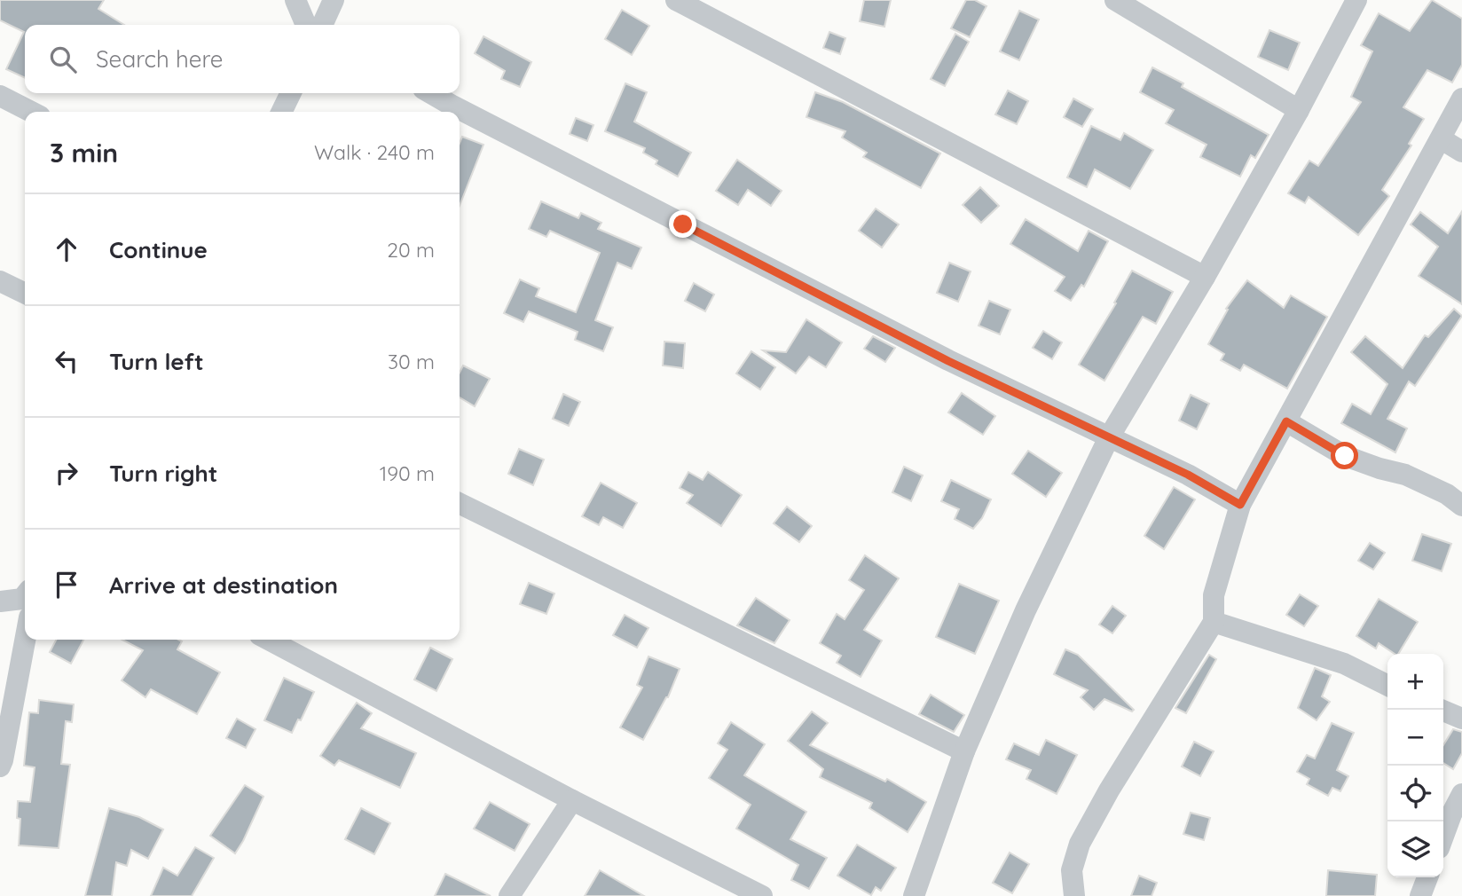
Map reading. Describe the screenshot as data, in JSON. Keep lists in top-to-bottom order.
{
  "page": {
    "search": "Search here",
    "heading": ["3 min", "Walk · 240 m"],
    "list": [
      ["Continue", "20 m"],
      ["Turn left", "30 m"],
      ["Turn right", "190 m"],
      "Arrive at destination"
    ],
    "map_buttons": ["+", "−"]
  }
}
